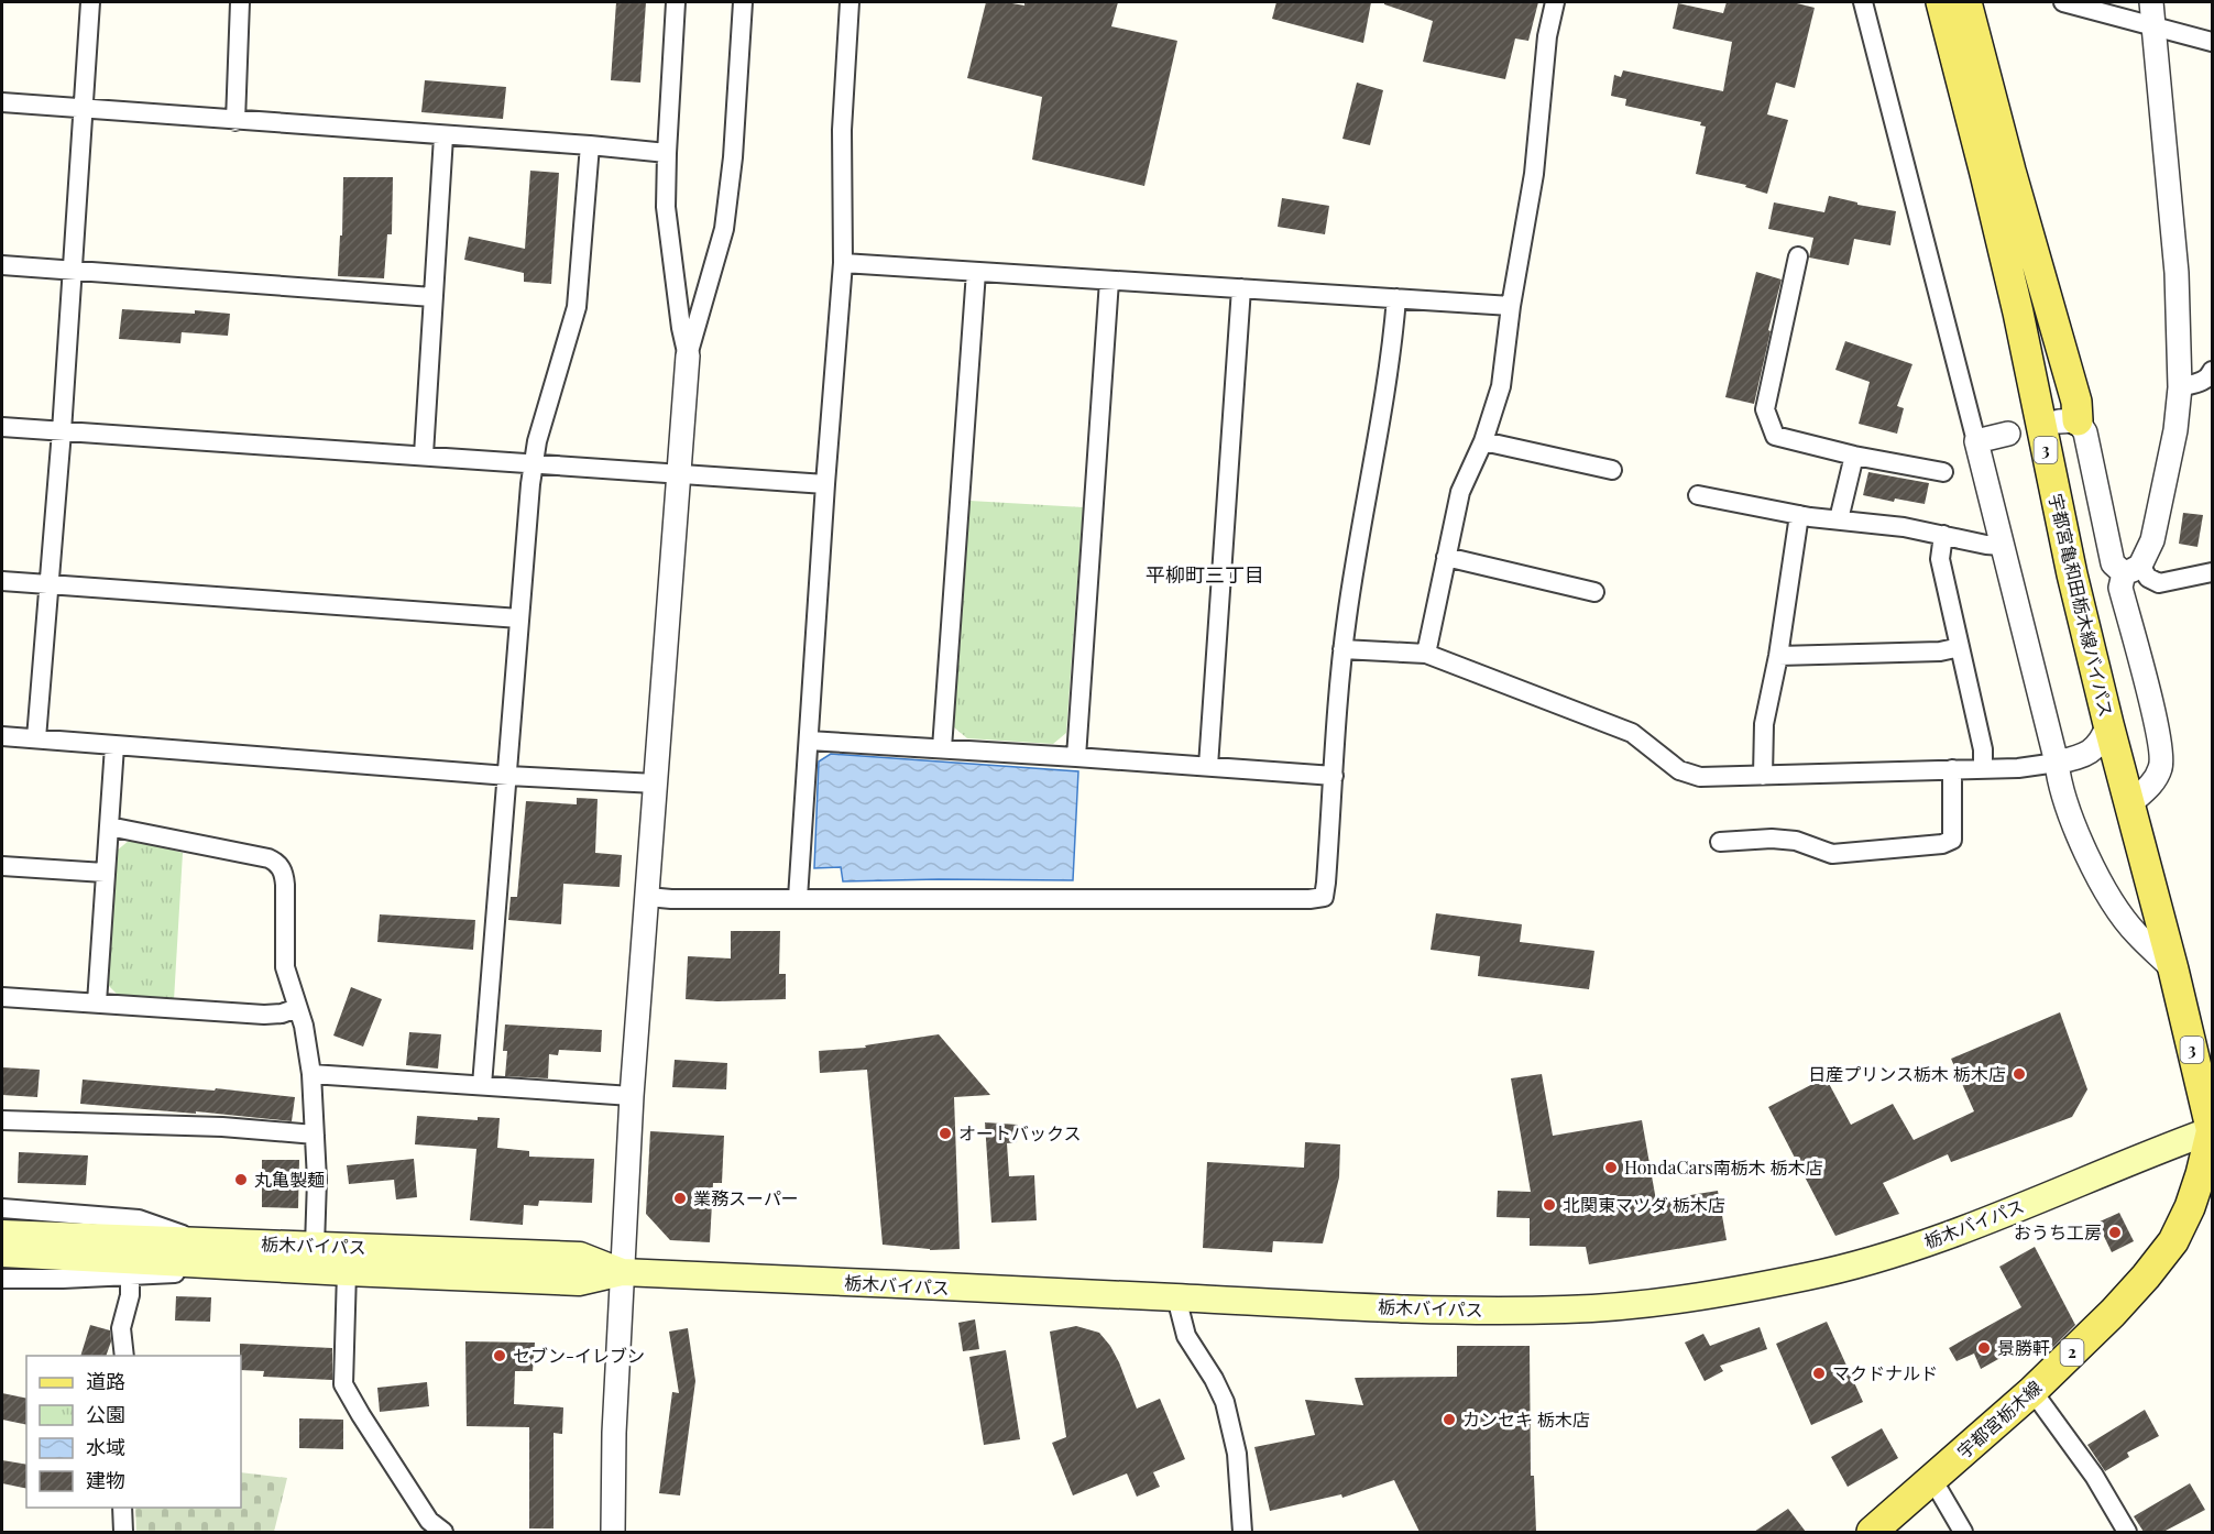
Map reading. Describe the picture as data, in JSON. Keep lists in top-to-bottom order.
{
  "streets": {
    "main road": [
      "3",
      "宇都宮亀和田栃木線バイパス",
      "栃木バイパス",
      "2",
      "宇都宮栃木線"
    ]
  },
  "crossings": [
    ["宇都宮亀和田栃木線バイパス", "栃木バイパス"],
    ["宇都宮亀和田栃木線バイパス", "宇都宮栃木線"],
    ["栃木バイパス", "宇都宮栃木線"]
  ],
  "districts": ["平柳町三丁目"],
  "places": [
    "日産プリンス栃木 栃木店",
    "オートバックス",
    "HondaCars南栃木 栃木店",
    "丸亀製麺",
    "業務スーパー",
    "北関東マツダ 栃木店",
    "おうち工房",
    "景勝軒",
    "セブン-イレブン",
    "マクドナルド",
    "カンセキ 栃木店"
  ],
  "legend": [
    "道路",
    "公園",
    "水域",
    "建物"
  ]
}
